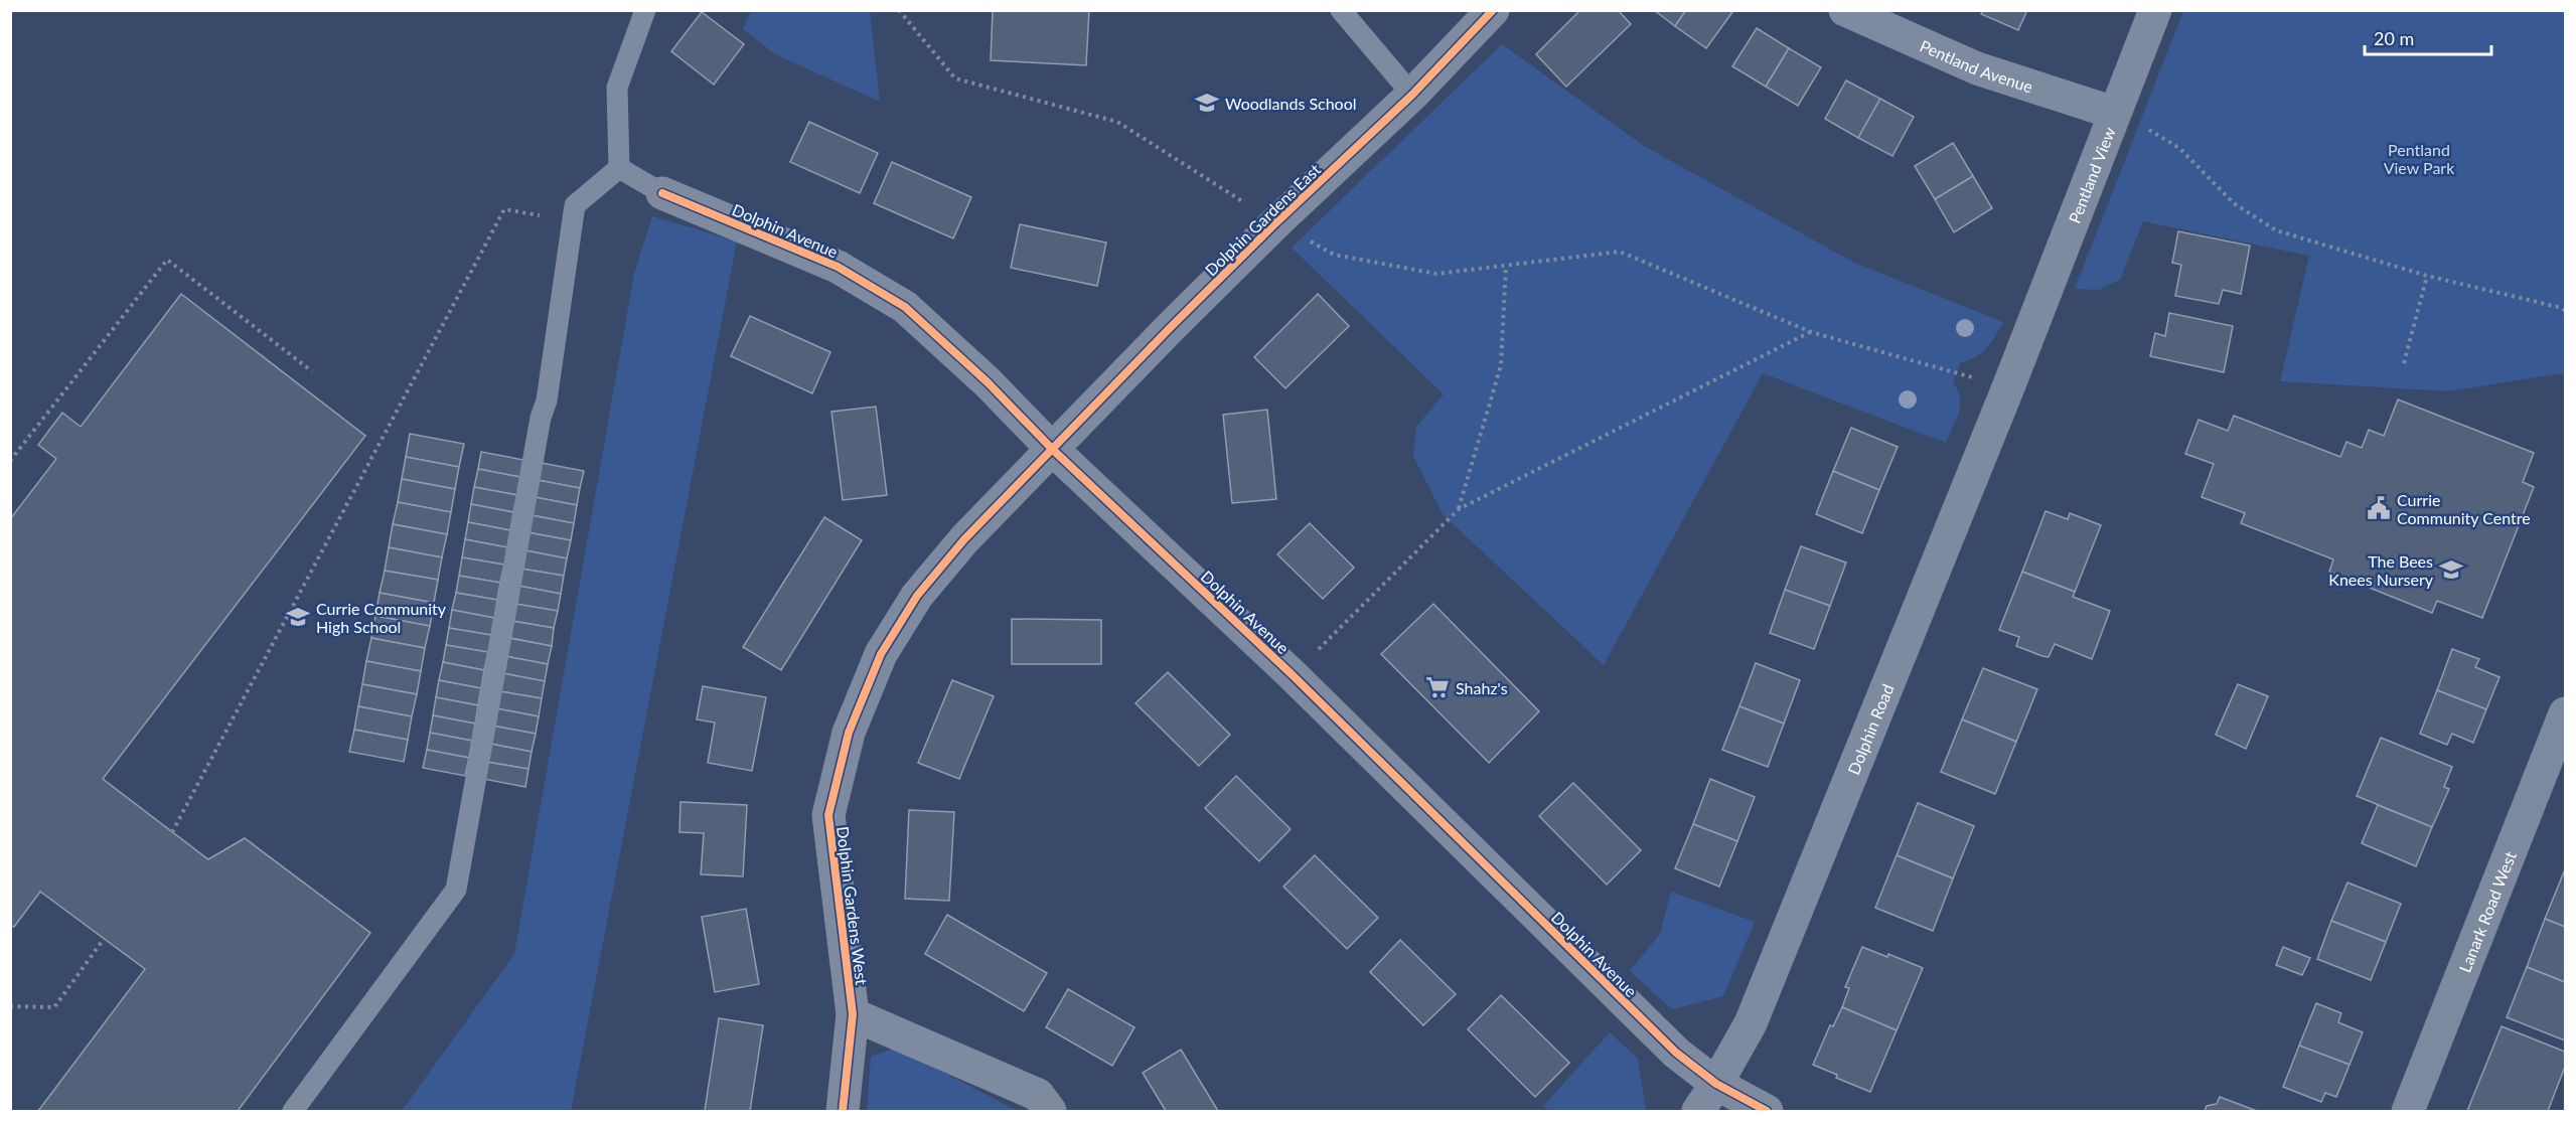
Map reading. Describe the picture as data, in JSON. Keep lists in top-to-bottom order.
{
  "streets": {
    "main road": ["Lanark Road West"],
    "street": [
      "Pentland Avenue",
      "Pentland View",
      "Dolphin Gardens East",
      "Dolphin Avenue",
      "Dolphin Road",
      "Dolphin Gardens West"
    ]
  },
  "crossings": [
    ["Pentland Avenue", "Pentland View"],
    ["Pentland View", "Dolphin Road"],
    ["Dolphin Gardens East", "Dolphin Avenue"],
    ["Dolphin Gardens East", "Dolphin Gardens West"],
    ["Dolphin Avenue", "Dolphin Road"],
    ["Dolphin Avenue", "Dolphin Gardens West"]
  ],
  "parks": ["Pentland View Park"],
  "places": {
    "school or university": ["Woodlands School", "The Bees Knees Nursery", "Currie Community High School"],
    "public building": ["Currie Community Centre"],
    "supermarket": ["Shahz's"]
  },
  "scale_bar": "20 m"
}
